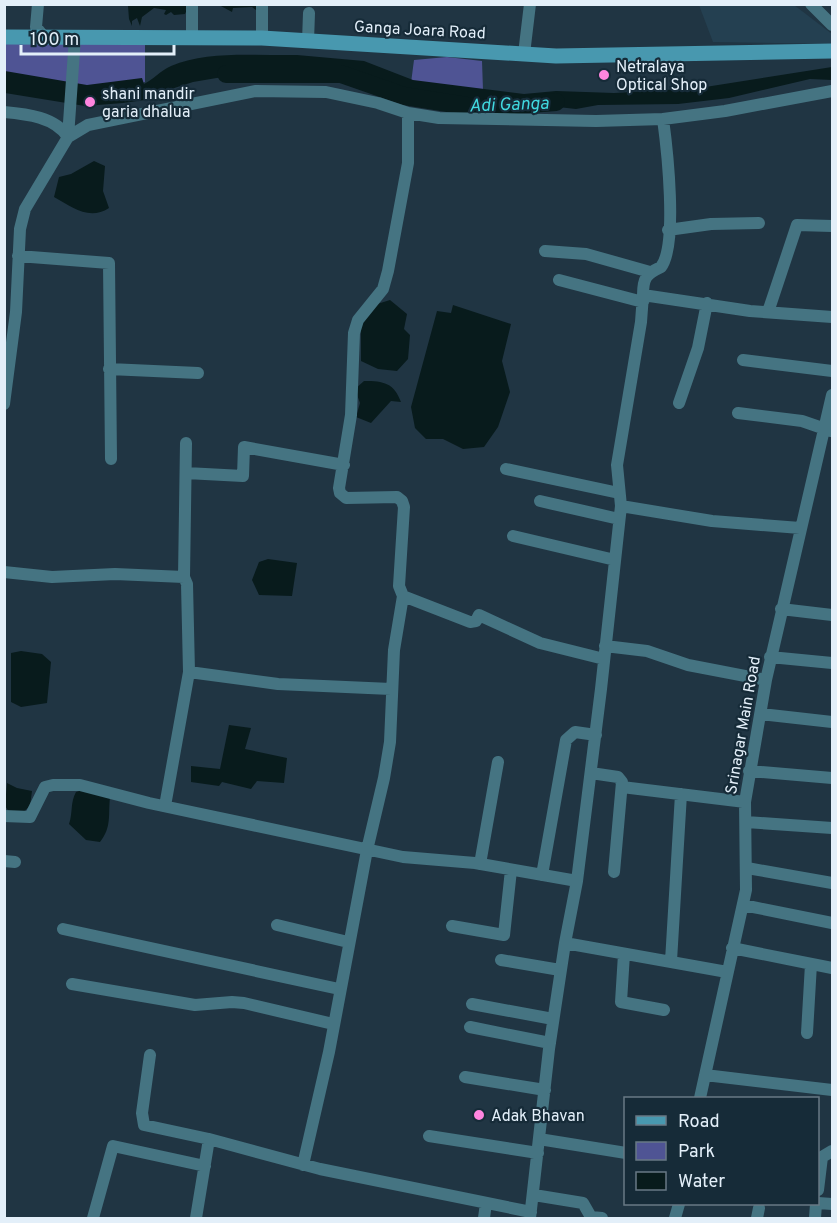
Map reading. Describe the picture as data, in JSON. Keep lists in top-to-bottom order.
{
  "streets": {
    "main road": ["Ganga Joara Road"],
    "street": ["Srinagar Main Road"]
  },
  "water": ["Adi Ganga"],
  "places": ["Netralaya Optical Shop", "shani mandir garia dhalua", "Adak Bhavan"],
  "legend": ["Road", "Park", "Water"],
  "scale_bar": "100 m"
}
